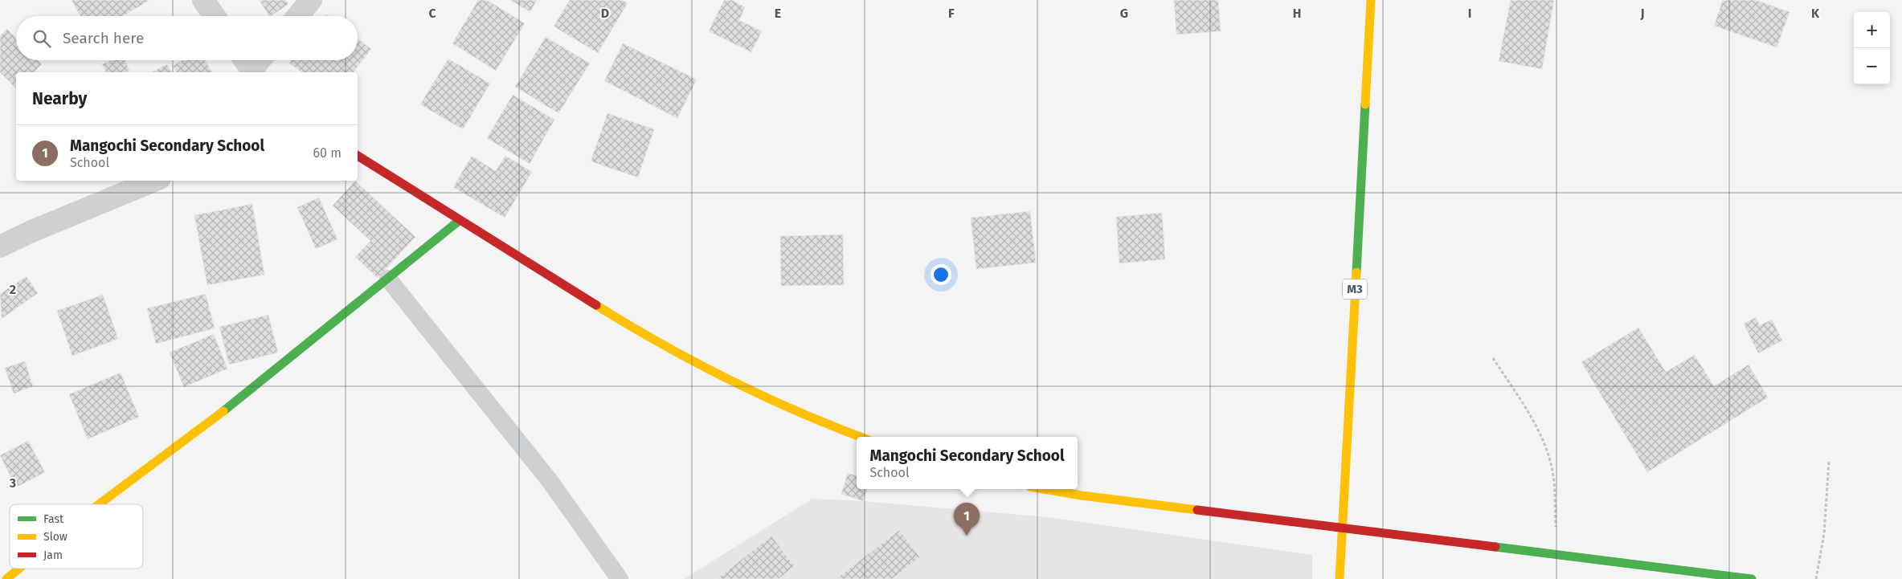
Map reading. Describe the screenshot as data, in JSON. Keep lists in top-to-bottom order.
{
  "streets": {
    "main road": ["M3"]
  },
  "legend": ["Fast", "Slow", "Jam"],
  "page": {
    "map_buttons": ["+", "−"],
    "search": "Search here",
    "heading": "Nearby",
    "list": [
      {
        "mark": "1",
        "name": "Mangochi Secondary School",
        "note": "School",
        "value": "60 m"
      }
    ],
    "popup": ["Mangochi Secondary School", "School"],
    "pins": "1"
  },
  "grid": {
    "columns": [
      "C",
      "D",
      "E",
      "F",
      "G",
      "H",
      "I",
      "J",
      "K"
    ],
    "rows": ["2", "3"]
  }
}
